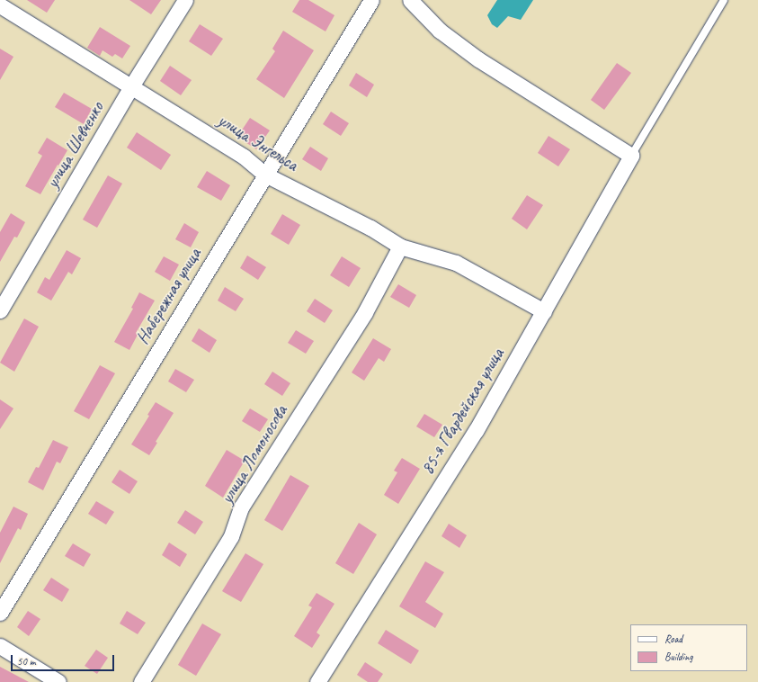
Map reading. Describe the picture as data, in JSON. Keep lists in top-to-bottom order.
{
  "streets": {
    "street": [
      "улица Энгельса",
      "улица Шевченко",
      "Набережная улица",
      "85-я Гвардейская улица",
      "улица Ломоносова"
    ]
  },
  "crossings": [
    ["улица Энгельса", "улица Шевченко"],
    ["улица Энгельса", "Набережная улица"],
    ["улица Энгельса", "85-я Гвардейская улица"],
    ["улица Энгельса", "улица Ломоносова"]
  ],
  "legend": ["Road", "Building"],
  "scale_bar": "50 m"
}
